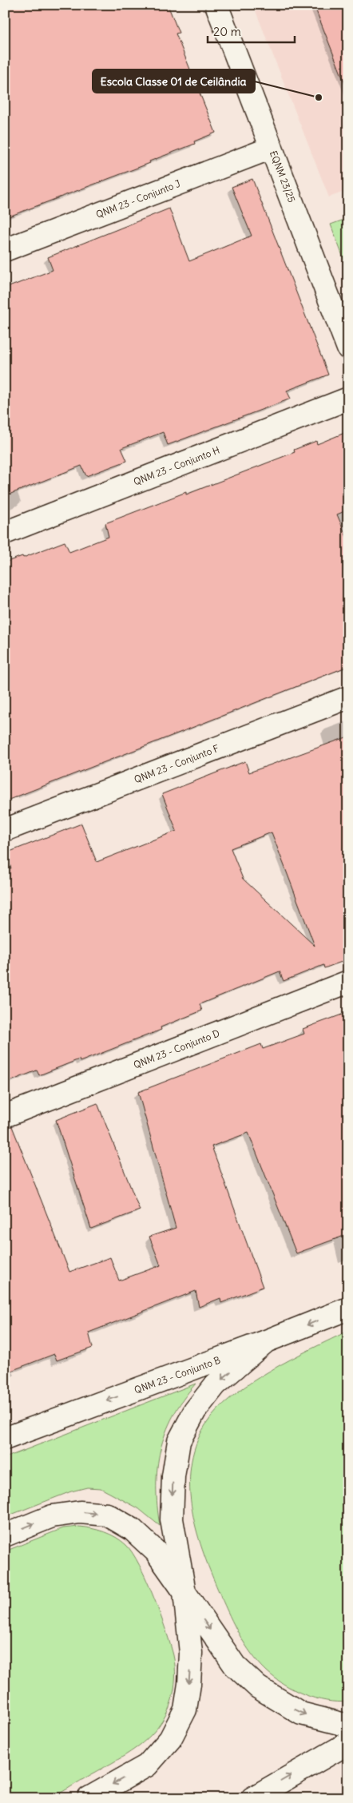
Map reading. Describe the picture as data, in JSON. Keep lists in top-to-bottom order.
{
  "streets": {
    "street": [
      "EQNM 23/25",
      "QNM 23 - Conjunto J",
      "QNM 23 - Conjunto H",
      "QNM 23 - Conjunto F",
      "QNM 23 - Conjunto D",
      "QNM 23 - Conjunto B"
    ]
  },
  "crossings": [
    ["EQNM 23/25", "QNM 23 - Conjunto J"]
  ],
  "one_way": ["QNM 23 - Conjunto B"],
  "places": ["Escola Classe 01 de Ceilândia"],
  "scale_bar": "20 m"
}
